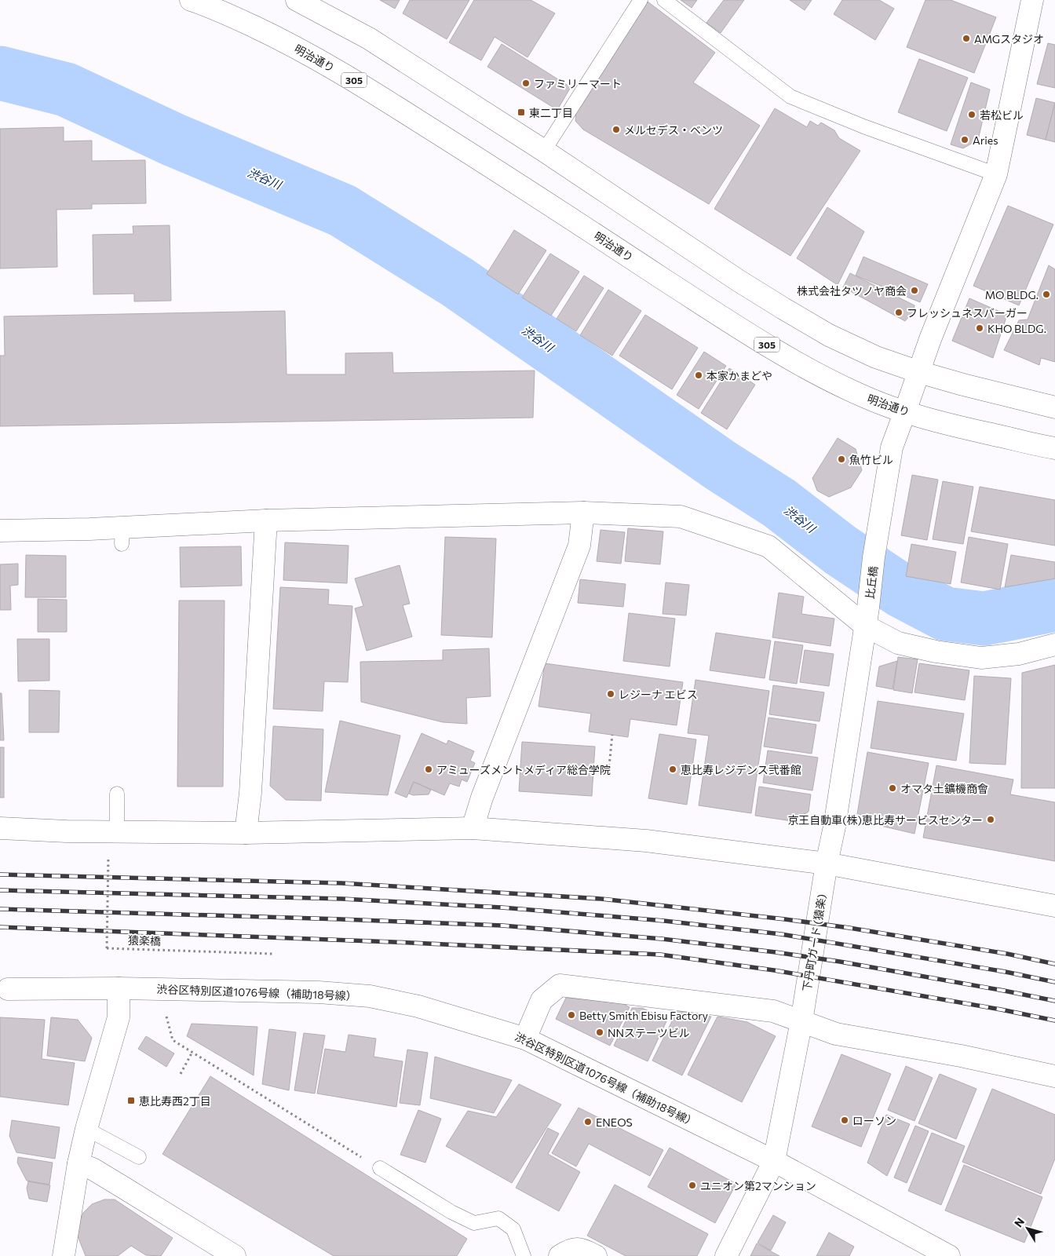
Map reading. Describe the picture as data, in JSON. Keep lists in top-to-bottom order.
{
  "streets": {
    "street": [
      "明治通り",
      "305",
      "比丘橋",
      "下丹町ガード (猿楽)",
      "渋谷区特別区道1076号線（補助18号線）"
    ],
    "path": ["猿楽橋"]
  },
  "crossings": [
    ["明治通り", "比丘橋"],
    ["比丘橋", "下丹町ガード (猿楽)"],
    ["下丹町ガード (猿楽)", "渋谷区特別区道1076号線（補助18号線）"]
  ],
  "water": ["渋谷川"],
  "places": {
    "other": [
      "AMGスタジオ",
      "ファミリーマート",
      "若松ビル",
      "メルセデス・ベンツ",
      "Aries",
      "株式会社タツノヤ商会",
      "MO BLDG.",
      "フレッシュネスバーガー",
      "KHO BLDG.",
      "本家かまどや",
      "魚竹ビル",
      "レジーナ エビス",
      "アミューズメントメディア総合学院",
      "恵比寿レジデンス弐番館",
      "オマタ土鑛機商會",
      "京王自動車(株)恵比寿サービスセンター",
      "Betty Smith Ebisu Factory",
      "NNステーツビル",
      "ローソン",
      "ENEOS",
      "ユニオン第2マンション"
    ],
    "transit": ["東二丁目", "恵比寿西2丁目"]
  },
  "north": "top left"
}
